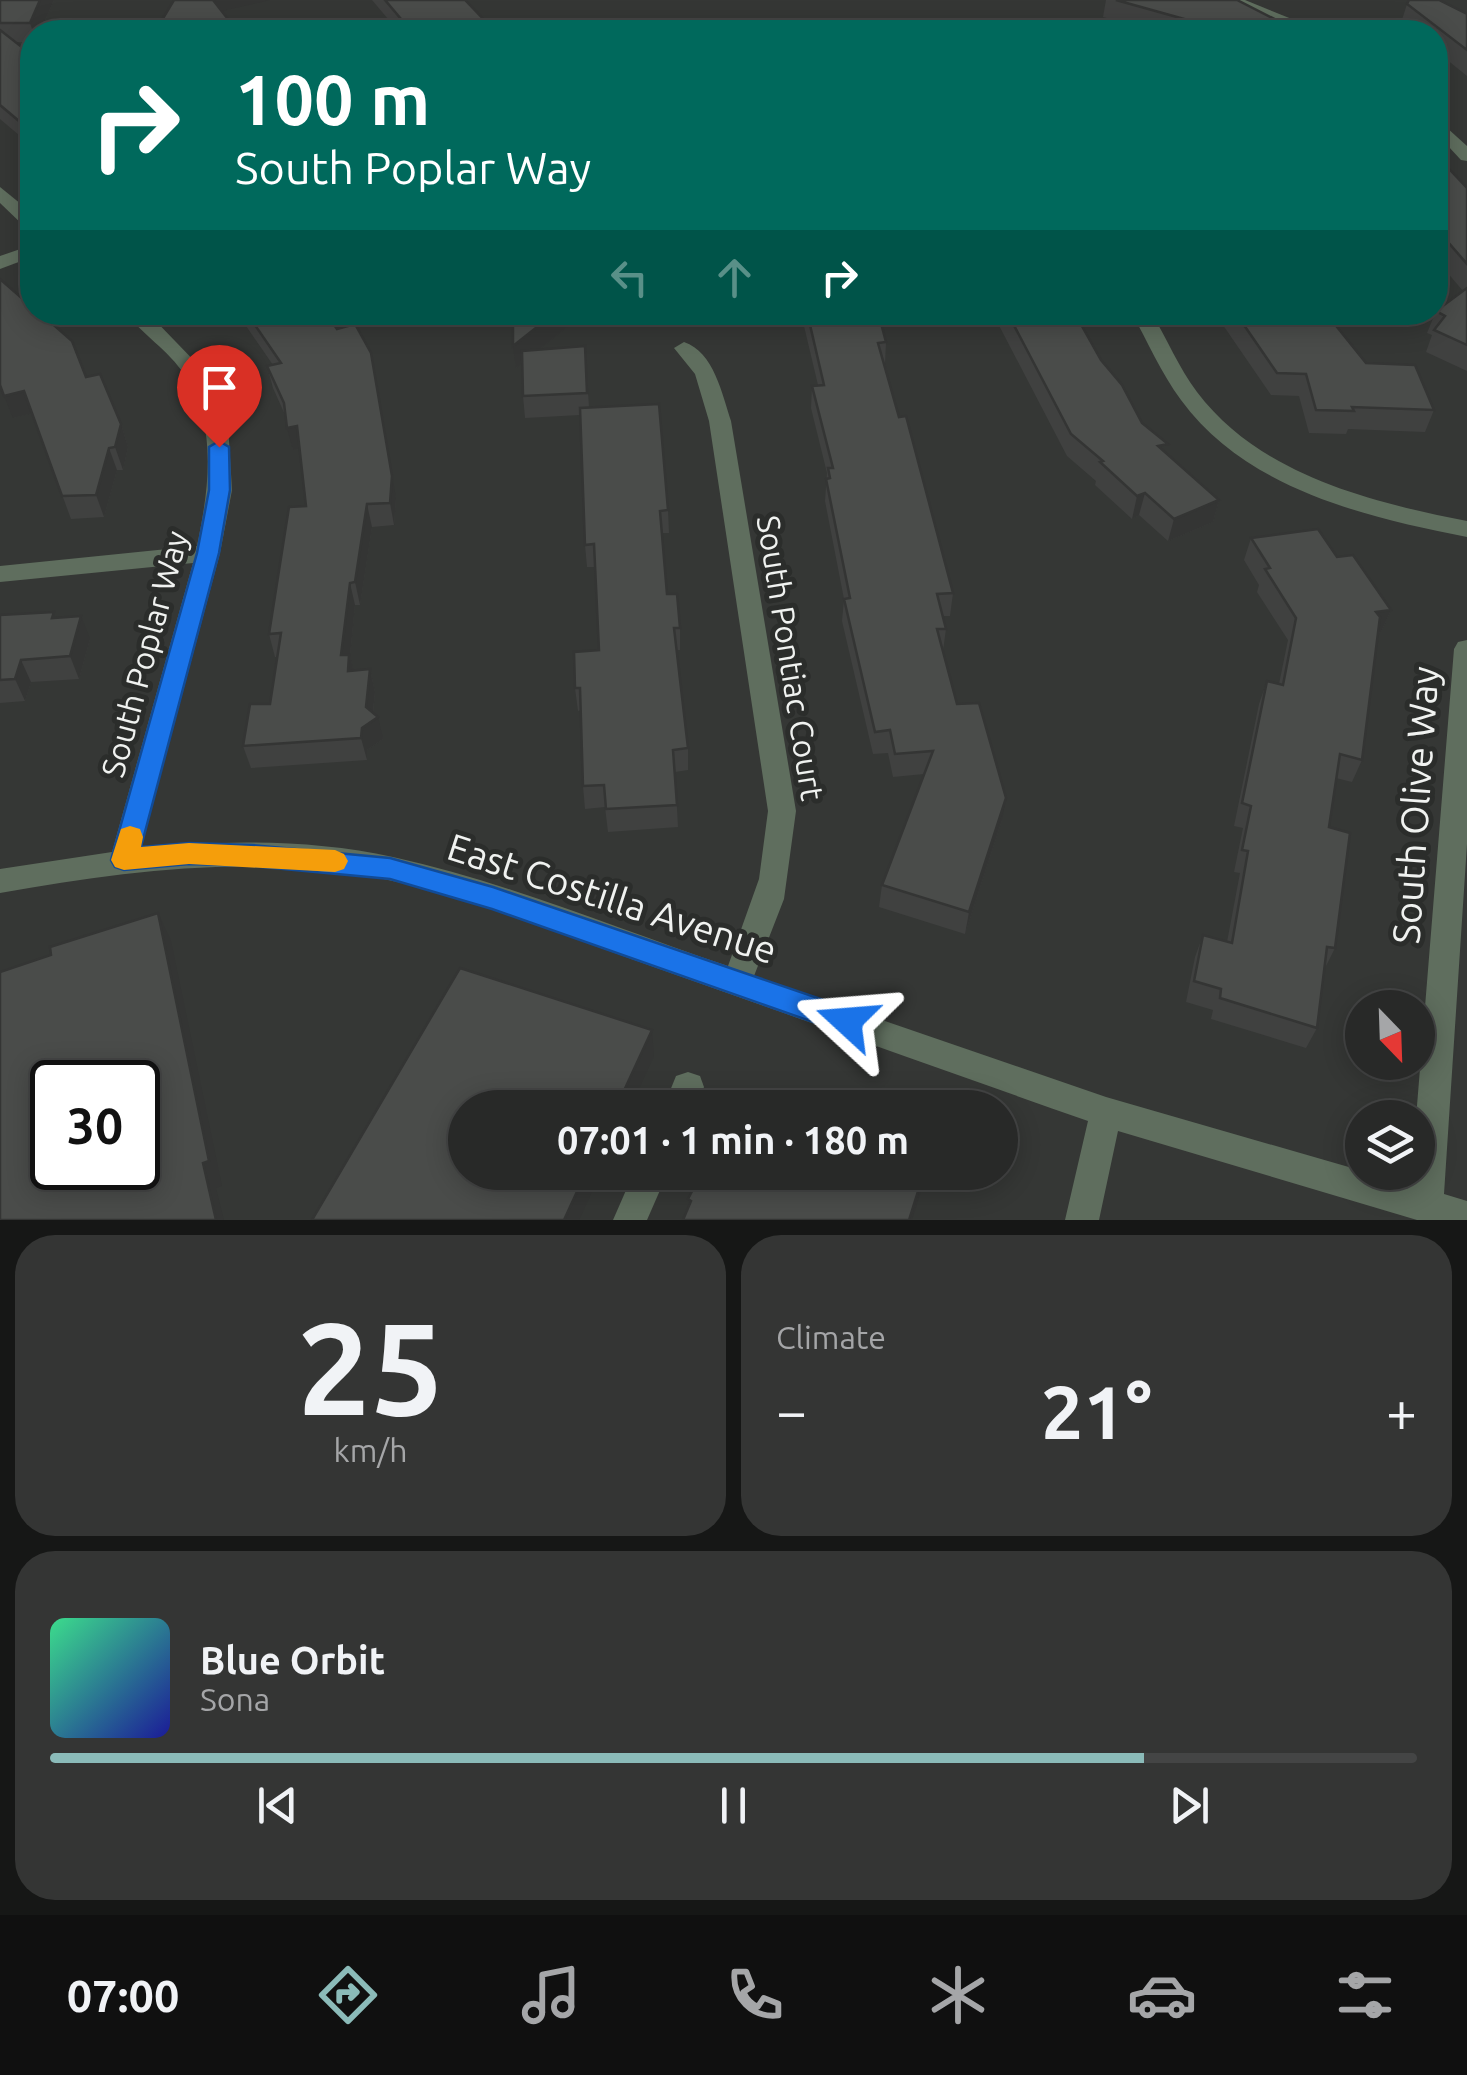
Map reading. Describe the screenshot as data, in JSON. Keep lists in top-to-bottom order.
{
  "streets": {
    "street": [
      "South Poplar Way",
      "South Pontiac Court",
      "South Olive Way",
      "East Costilla Avenue"
    ]
  },
  "crossings": [
    ["South Poplar Way", "East Costilla Avenue"],
    ["South Pontiac Court", "East Costilla Avenue"],
    ["South Olive Way", "East Costilla Avenue"]
  ],
  "north": "bottom right",
  "page": {
    "turn": ["100 m", "South Poplar Way"],
    "limit": "30",
    "trip": "07:01 · 1 min · 180 m",
    "tile": [
      ["25", "km/h"],
      "Climate"
    ],
    "heat": ["−", "21°", "+"],
    "song": ["Blue Orbit", "Sona"],
    "tabs": "07:00"
  }
}
